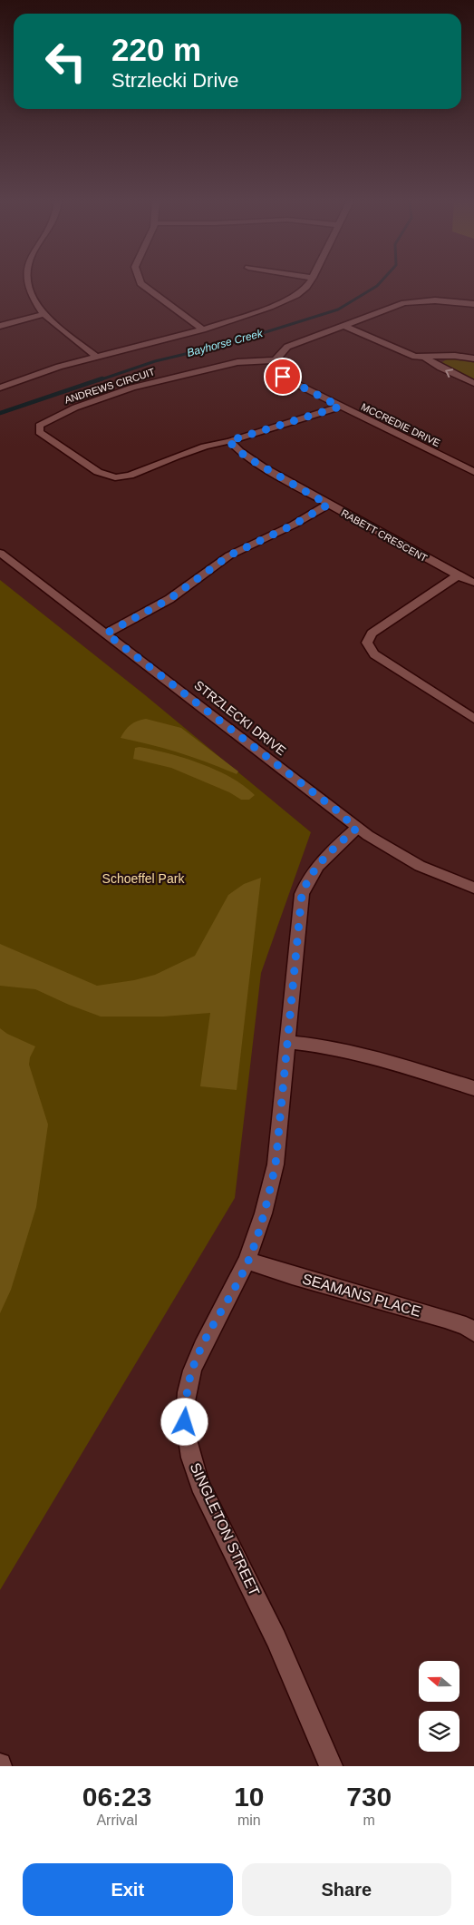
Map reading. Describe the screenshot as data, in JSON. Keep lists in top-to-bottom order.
{
  "streets": {
    "street": [
      "ANDREWS CIRCUIT",
      "MCCREDIE DRIVE",
      "RABETT CRESCENT",
      "STRZLECKI DRIVE",
      "SEAMANS PLACE",
      "SINGLETON STREET"
    ]
  },
  "crossings": [
    ["ANDREWS CIRCUIT", "MCCREDIE DRIVE"],
    ["ANDREWS CIRCUIT", "RABETT CRESCENT"],
    ["STRZLECKI DRIVE", "SINGLETON STREET"],
    ["SEAMANS PLACE", "SINGLETON STREET"]
  ],
  "water": ["Bayhorse Creek"],
  "parks": ["Schoeffel Park"],
  "north": "left",
  "page": {
    "turn": ["220 m", "Strzlecki Drive"],
    "eta": [
      "06:23",
      "Arrival",
      "10",
      "min",
      "730",
      "m"
    ],
    "buttons": ["Exit", "Share"]
  }
}
